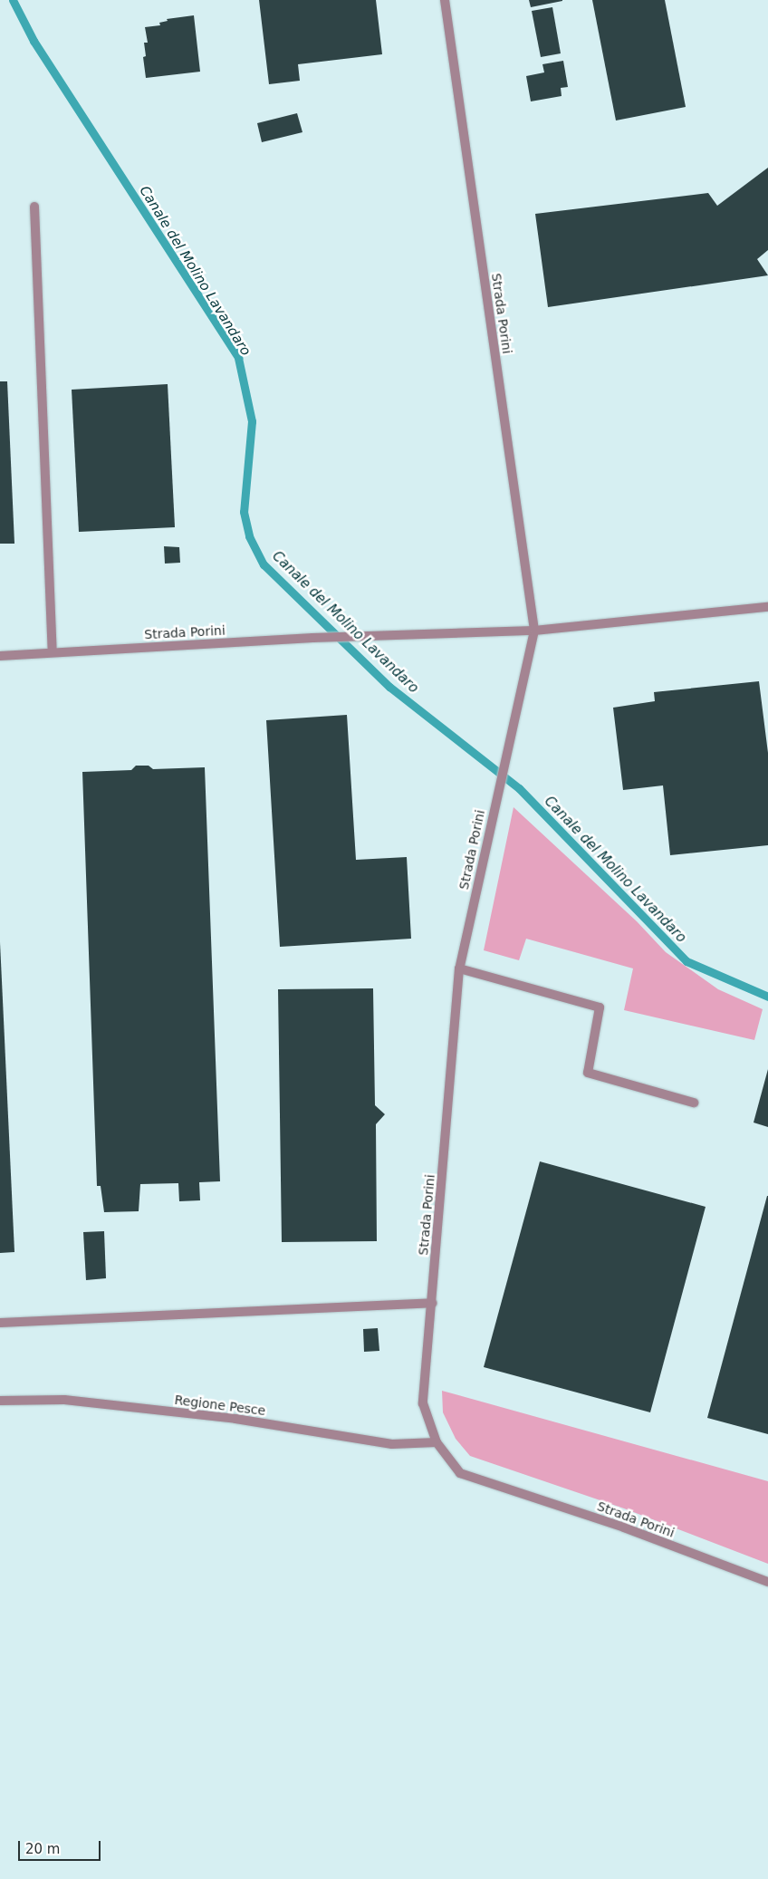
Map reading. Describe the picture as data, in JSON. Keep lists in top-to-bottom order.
{
  "streets": {
    "street": ["Strada Porini", "Regione Pesce"]
  },
  "crossings": [
    ["Strada Porini", "Regione Pesce"]
  ],
  "water": ["Canale del Molino Lavandaro"],
  "scale_bar": "20 m"
}
